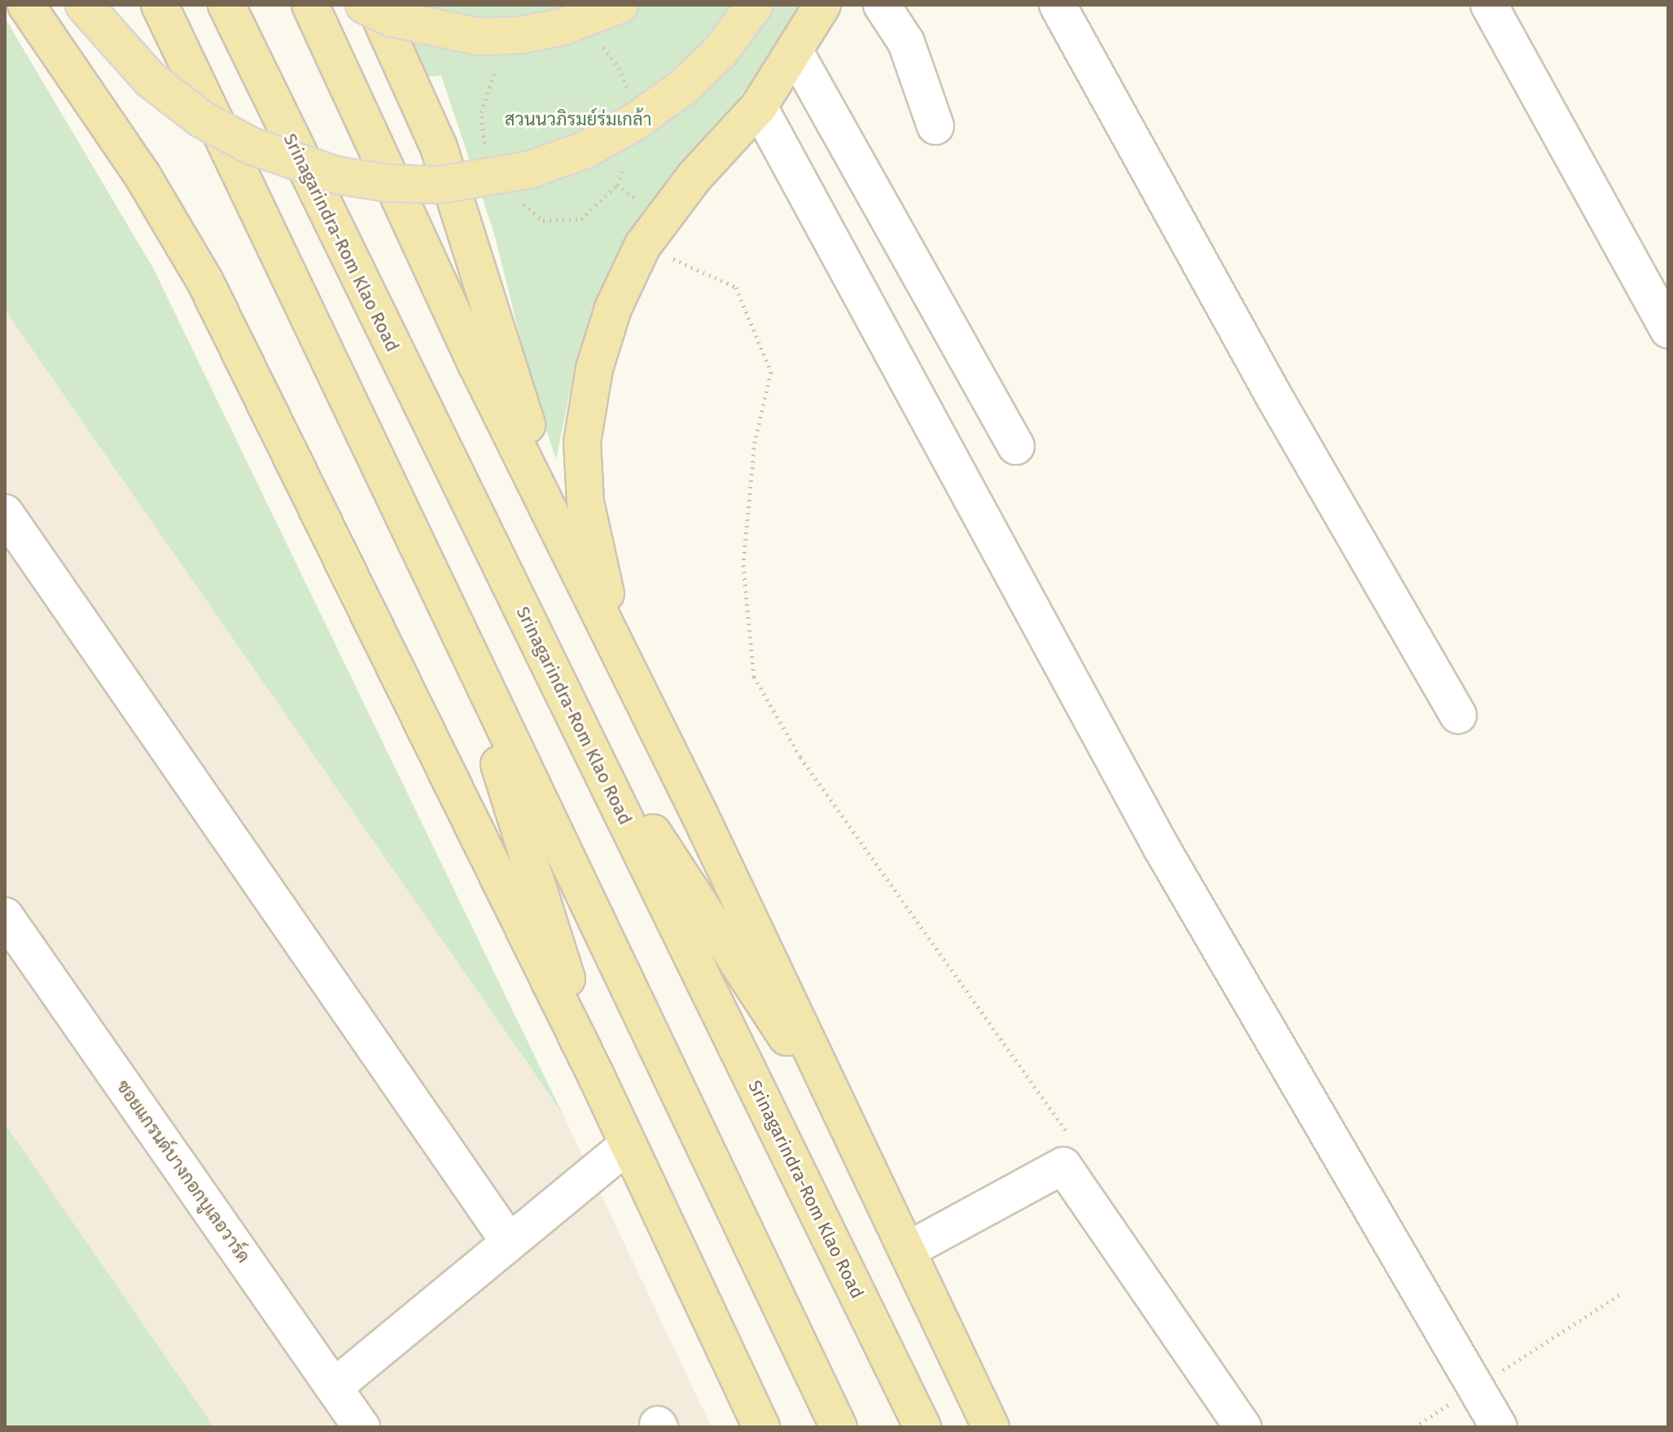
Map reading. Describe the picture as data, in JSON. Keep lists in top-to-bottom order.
{
  "streets": {
    "main road": ["Srinagarindra-Rom Klao Road"],
    "street": ["ซอยแกรนด์บางกอกบูเลอวาร์ด"]
  },
  "parks": ["สวนนวภิรมย์ร่มเกล้า"]
}
